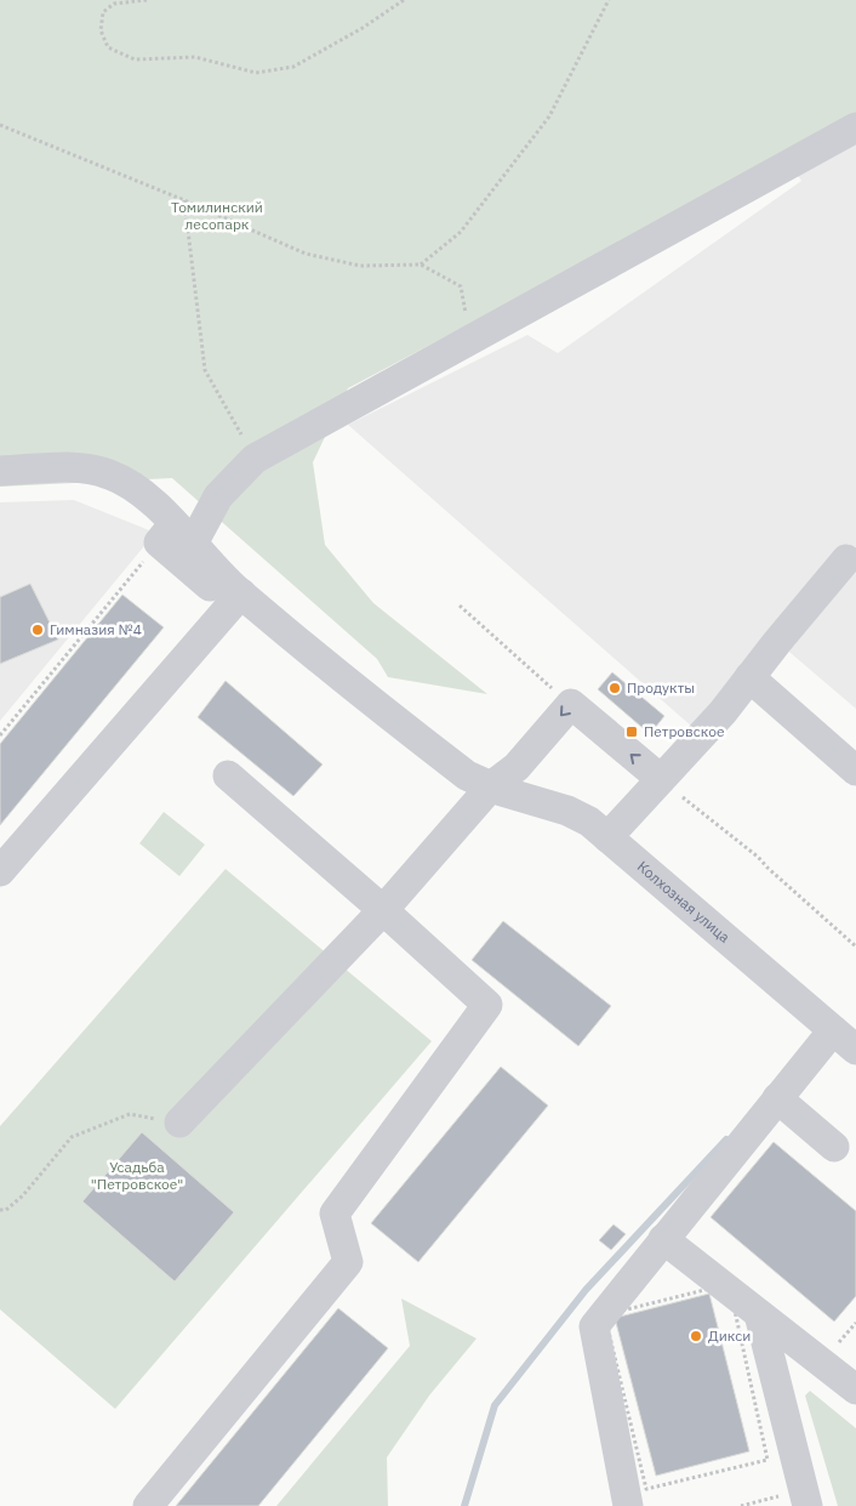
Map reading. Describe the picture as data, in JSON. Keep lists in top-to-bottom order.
{
  "streets": {
    "street": ["Колхозная улица"]
  },
  "parks": ["Томилинский лесопарк", "Усадьба \"Петровское\""],
  "places": {
    "other": ["Гимназия №4", "Продукты", "Дикси"],
    "transit": ["Петровское"]
  }
}
